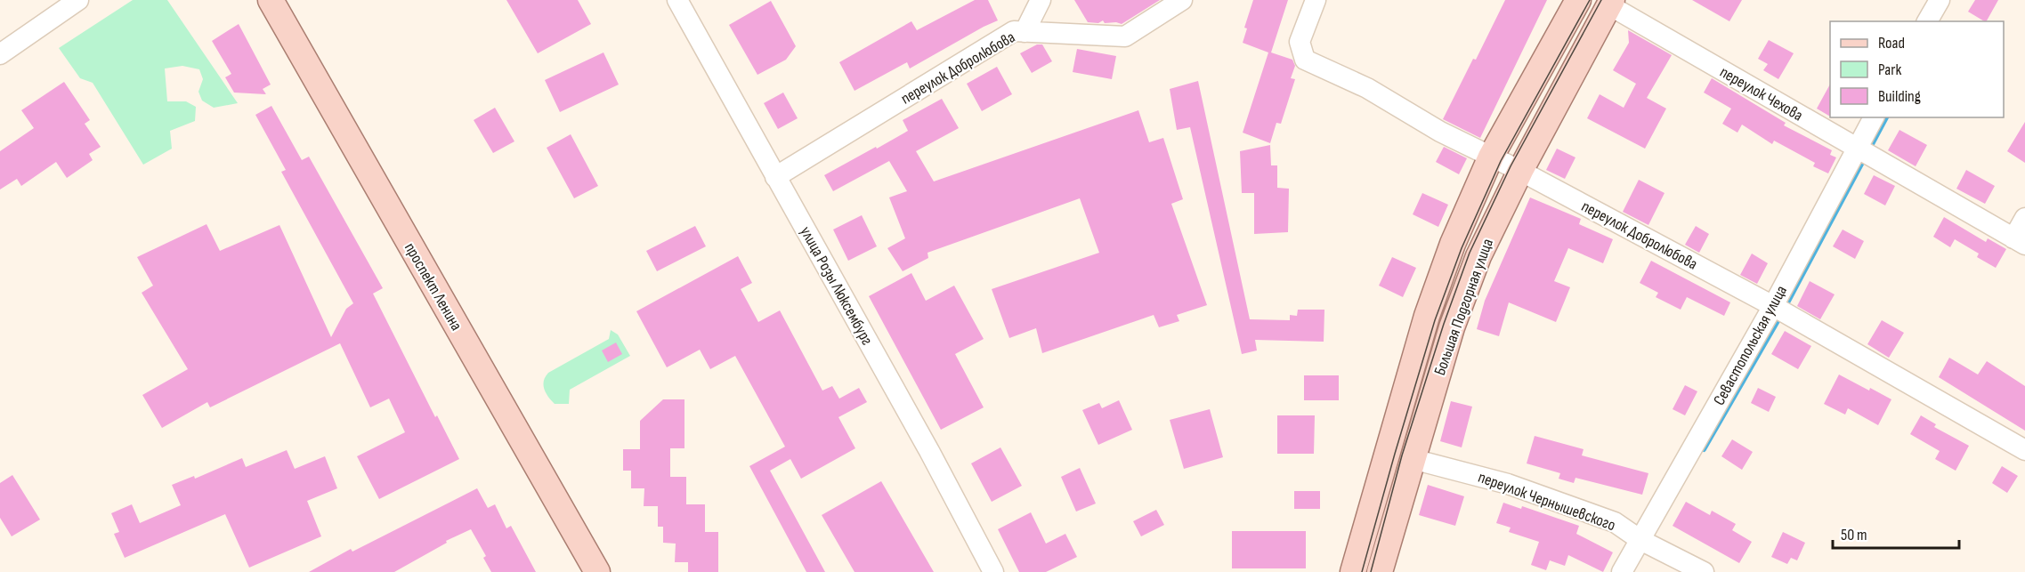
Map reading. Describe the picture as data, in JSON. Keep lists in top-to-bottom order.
{
  "streets": {
    "main road": ["проспект Ленина", "Большая Подгорная улица"],
    "street": [
      "переулок Добролюбова",
      "переулок Чехова",
      "улица Розы Люксембург",
      "Севастопольская улица",
      "переулок Чернышевского"
    ]
  },
  "crossings": [
    ["переулок Добролюбова", "улица Розы Люксембург"],
    ["переулок Добролюбова", "Большая Подгорная улица"],
    ["переулок Добролюбова", "Севастопольская улица"],
    ["переулок Чехова", "Большая Подгорная улица"],
    ["переулок Чехова", "Севастопольская улица"],
    ["Большая Подгорная улица", "переулок Чернышевского"],
    ["Севастопольская улица", "переулок Чернышевского"]
  ],
  "legend": ["Road", "Park", "Building"],
  "scale_bar": "50 m"
}
